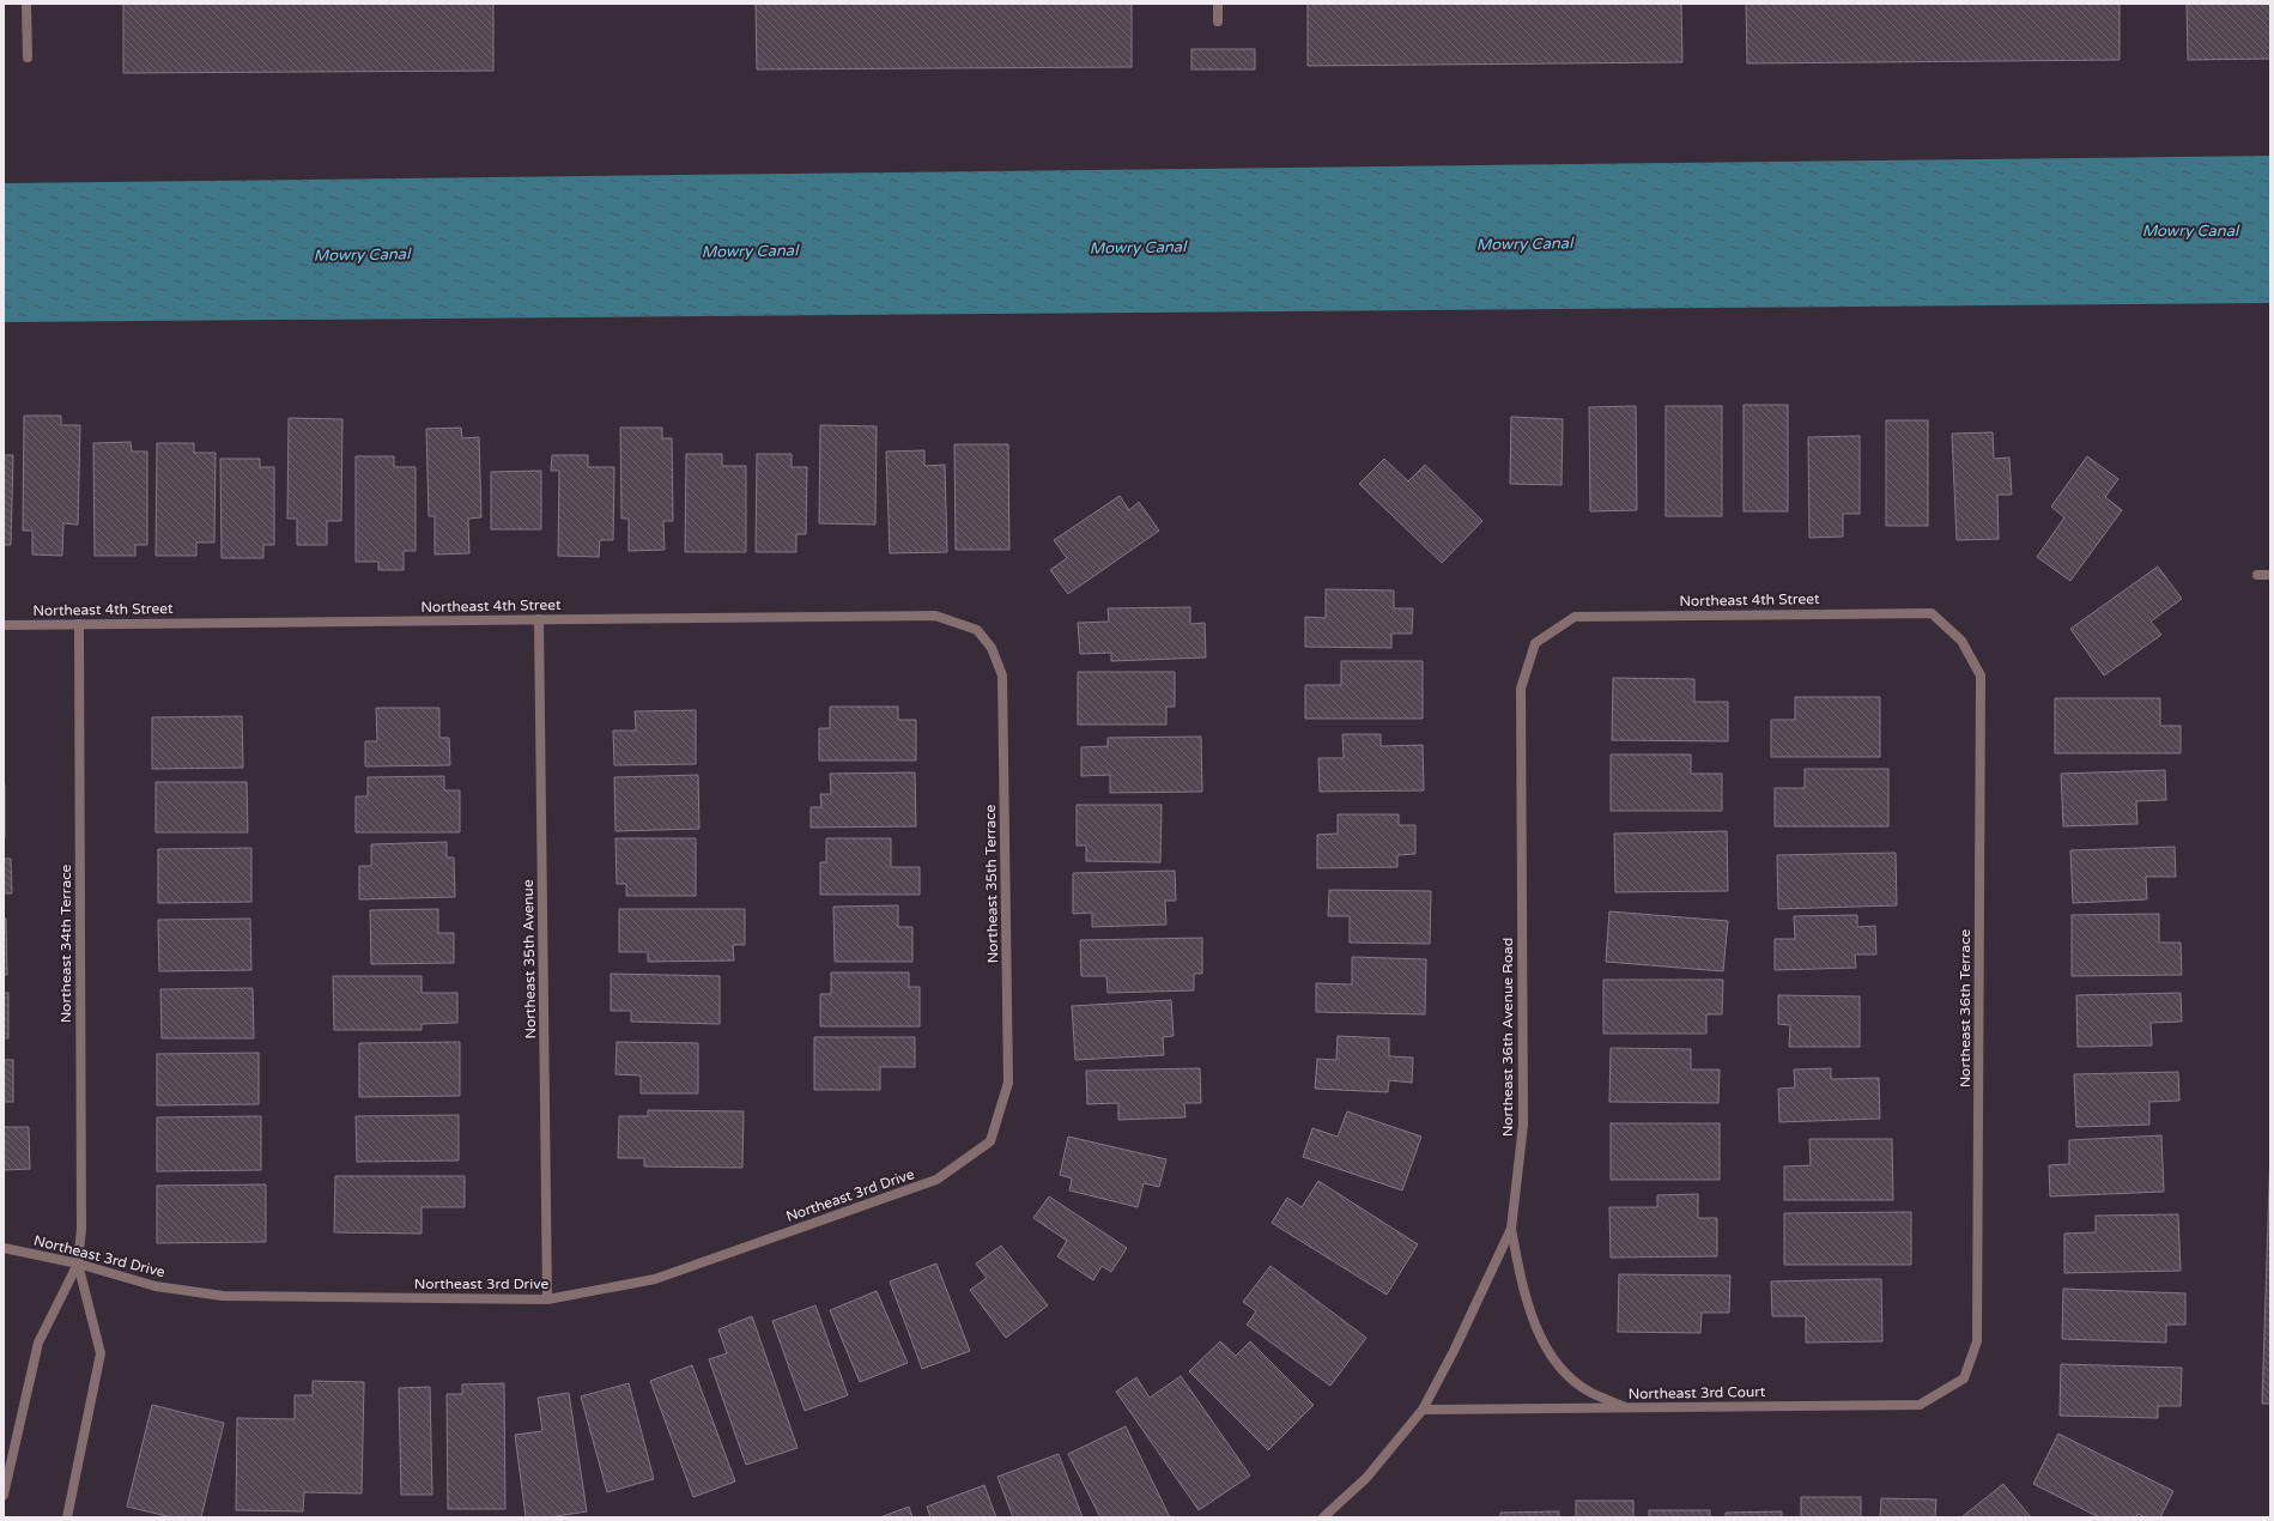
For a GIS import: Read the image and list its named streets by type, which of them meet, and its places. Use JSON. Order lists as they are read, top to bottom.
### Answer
{
  "streets": {
    "street": [
      "Northeast 4th Street",
      "Northeast 35th Terrace",
      "Northeast 34th Terrace",
      "Northeast 35th Avenue",
      "Northeast 36th Terrace",
      "Northeast 36th Avenue Road",
      "Northeast 3rd Drive",
      "Northeast 3rd Court"
    ]
  },
  "crossings": [
    ["Northeast 4th Street", "Northeast 35th Terrace"],
    ["Northeast 4th Street", "Northeast 34th Terrace"],
    ["Northeast 4th Street", "Northeast 35th Avenue"],
    ["Northeast 4th Street", "Northeast 36th Terrace"],
    ["Northeast 4th Street", "Northeast 36th Avenue Road"],
    ["Northeast 35th Terrace", "Northeast 3rd Drive"],
    ["Northeast 34th Terrace", "Northeast 3rd Drive"],
    ["Northeast 35th Avenue", "Northeast 3rd Drive"],
    ["Northeast 36th Terrace", "Northeast 3rd Court"],
    ["Northeast 36th Avenue Road", "Northeast 3rd Court"]
  ],
  "water": ["Mowry Canal"]
}
